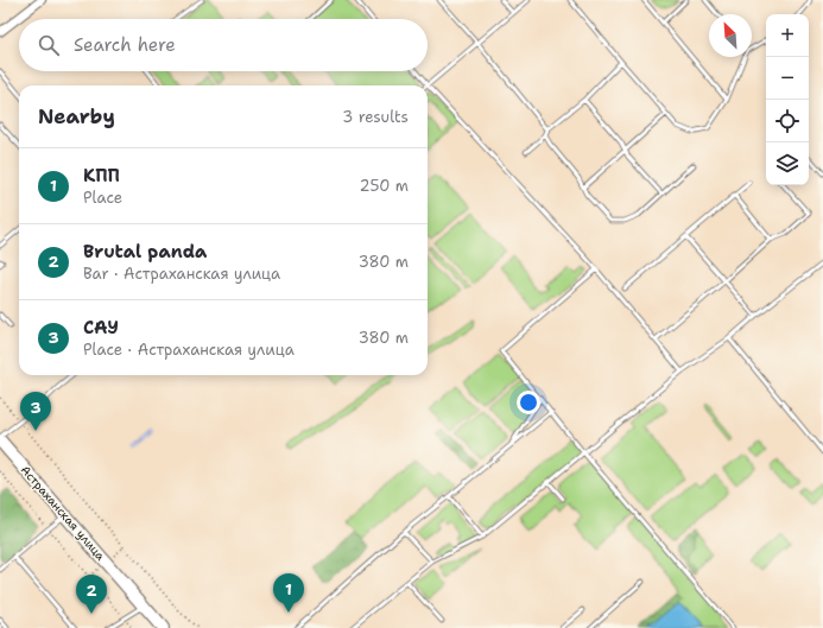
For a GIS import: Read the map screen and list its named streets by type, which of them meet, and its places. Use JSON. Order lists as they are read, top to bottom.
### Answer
{
  "streets": {
    "main road": ["Астраханская улица"]
  },
  "north": "top left",
  "page": {
    "map_buttons": ["+", "−"],
    "search": "Search here",
    "heading": ["Nearby", "3 results"],
    "list": [
      {
        "mark": "1",
        "name": "КПП",
        "note": "Place",
        "value": "250 m"
      },
      {
        "mark": "2",
        "name": "Brutal panda",
        "note": "Bar · Астраханская улица",
        "value": "380 m"
      },
      {
        "mark": "3",
        "name": "САУ",
        "note": "Place · Астраханская улица",
        "value": "380 m"
      }
    ],
    "pins": ["3", "1", "2"]
  }
}
